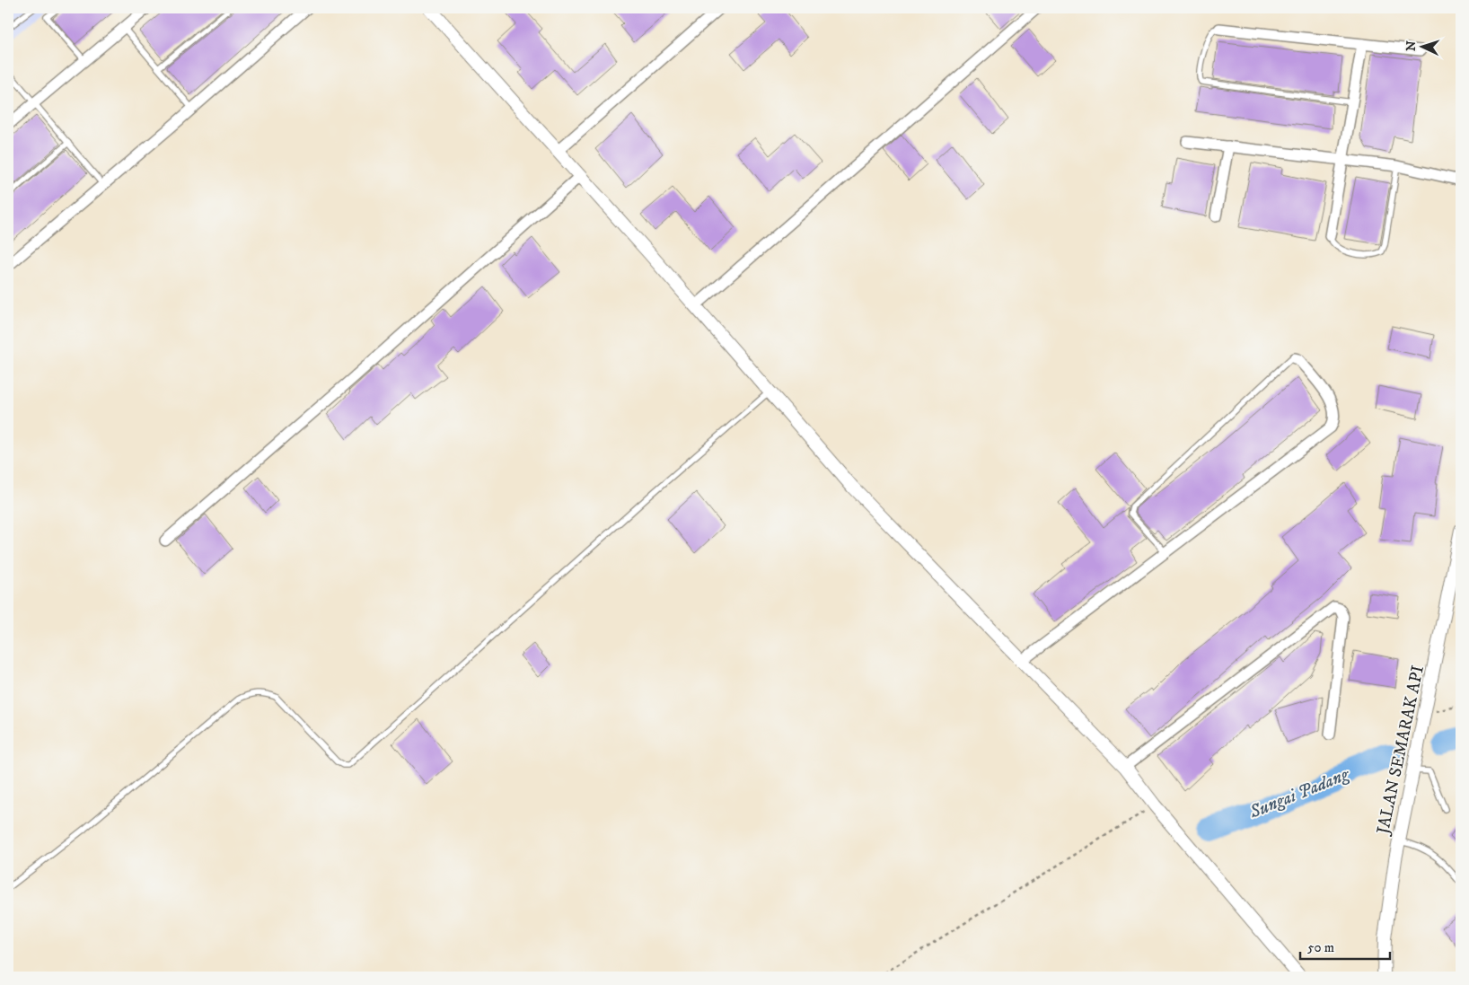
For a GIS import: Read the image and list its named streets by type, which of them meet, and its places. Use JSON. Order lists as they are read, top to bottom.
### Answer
{
  "streets": {
    "street": ["JALAN SEMARAK API"]
  },
  "water": ["Sungai Padang"],
  "scale_bar": "50 m",
  "north": "left"
}
